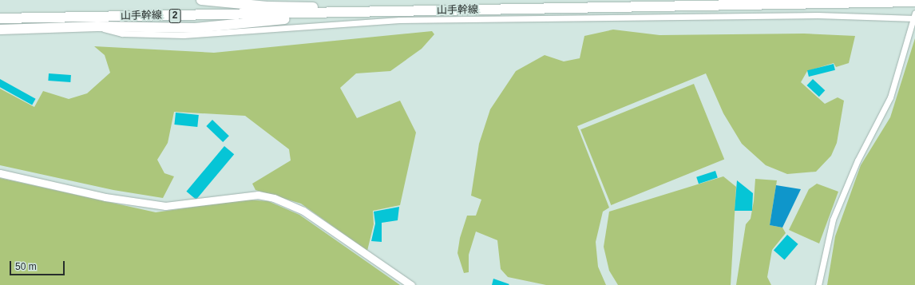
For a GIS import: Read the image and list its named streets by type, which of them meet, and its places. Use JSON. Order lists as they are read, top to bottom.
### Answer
{
  "streets": {
    "main road": ["山手幹線", "2"]
  },
  "scale_bar": "50 m"
}
